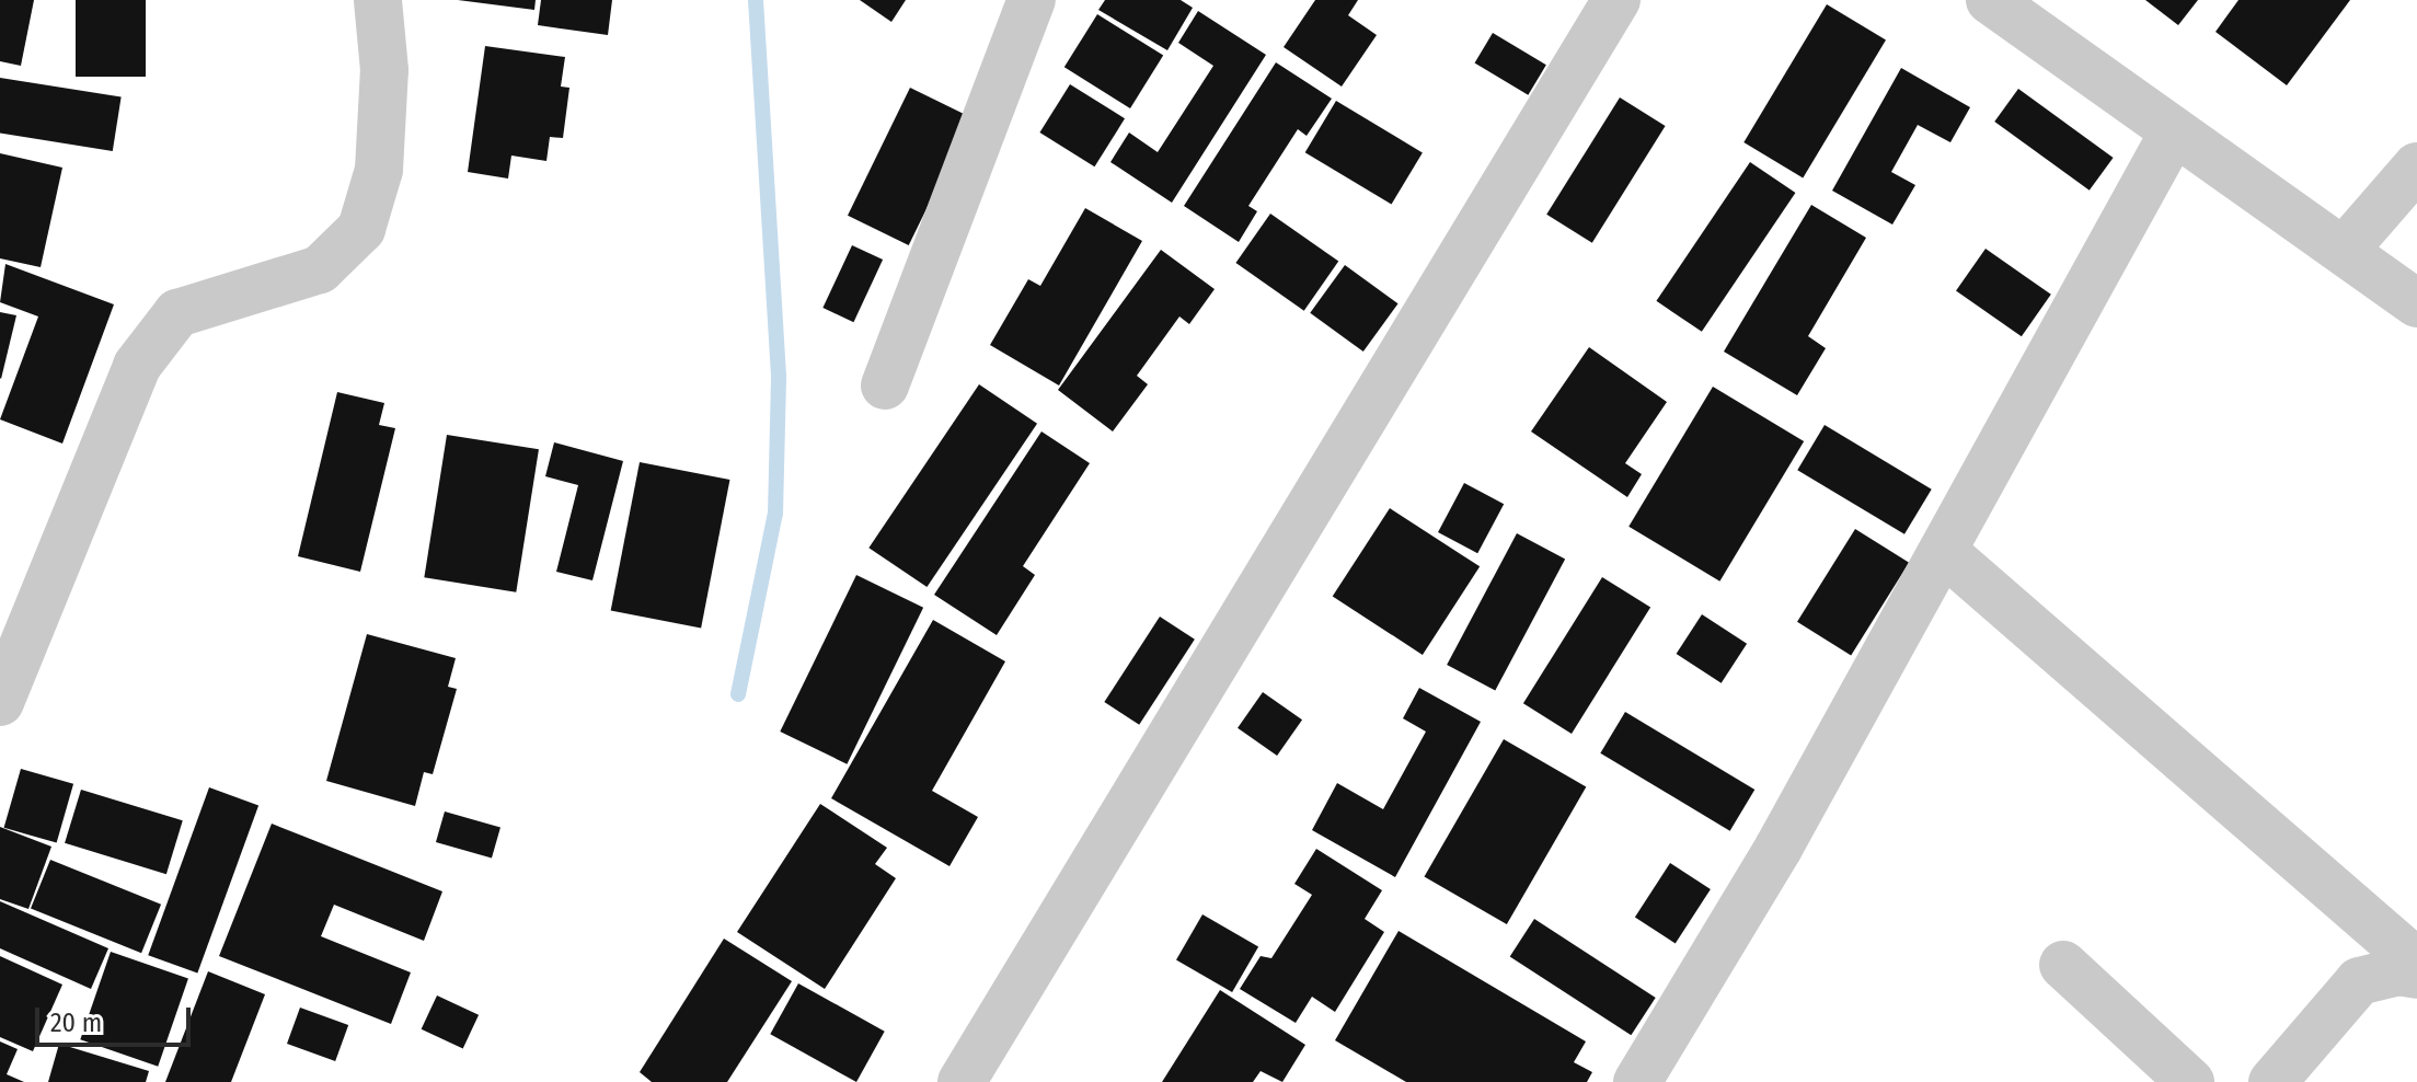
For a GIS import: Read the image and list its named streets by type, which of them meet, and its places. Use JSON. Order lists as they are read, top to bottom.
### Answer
{
  "scale_bar": "20 m"
}
